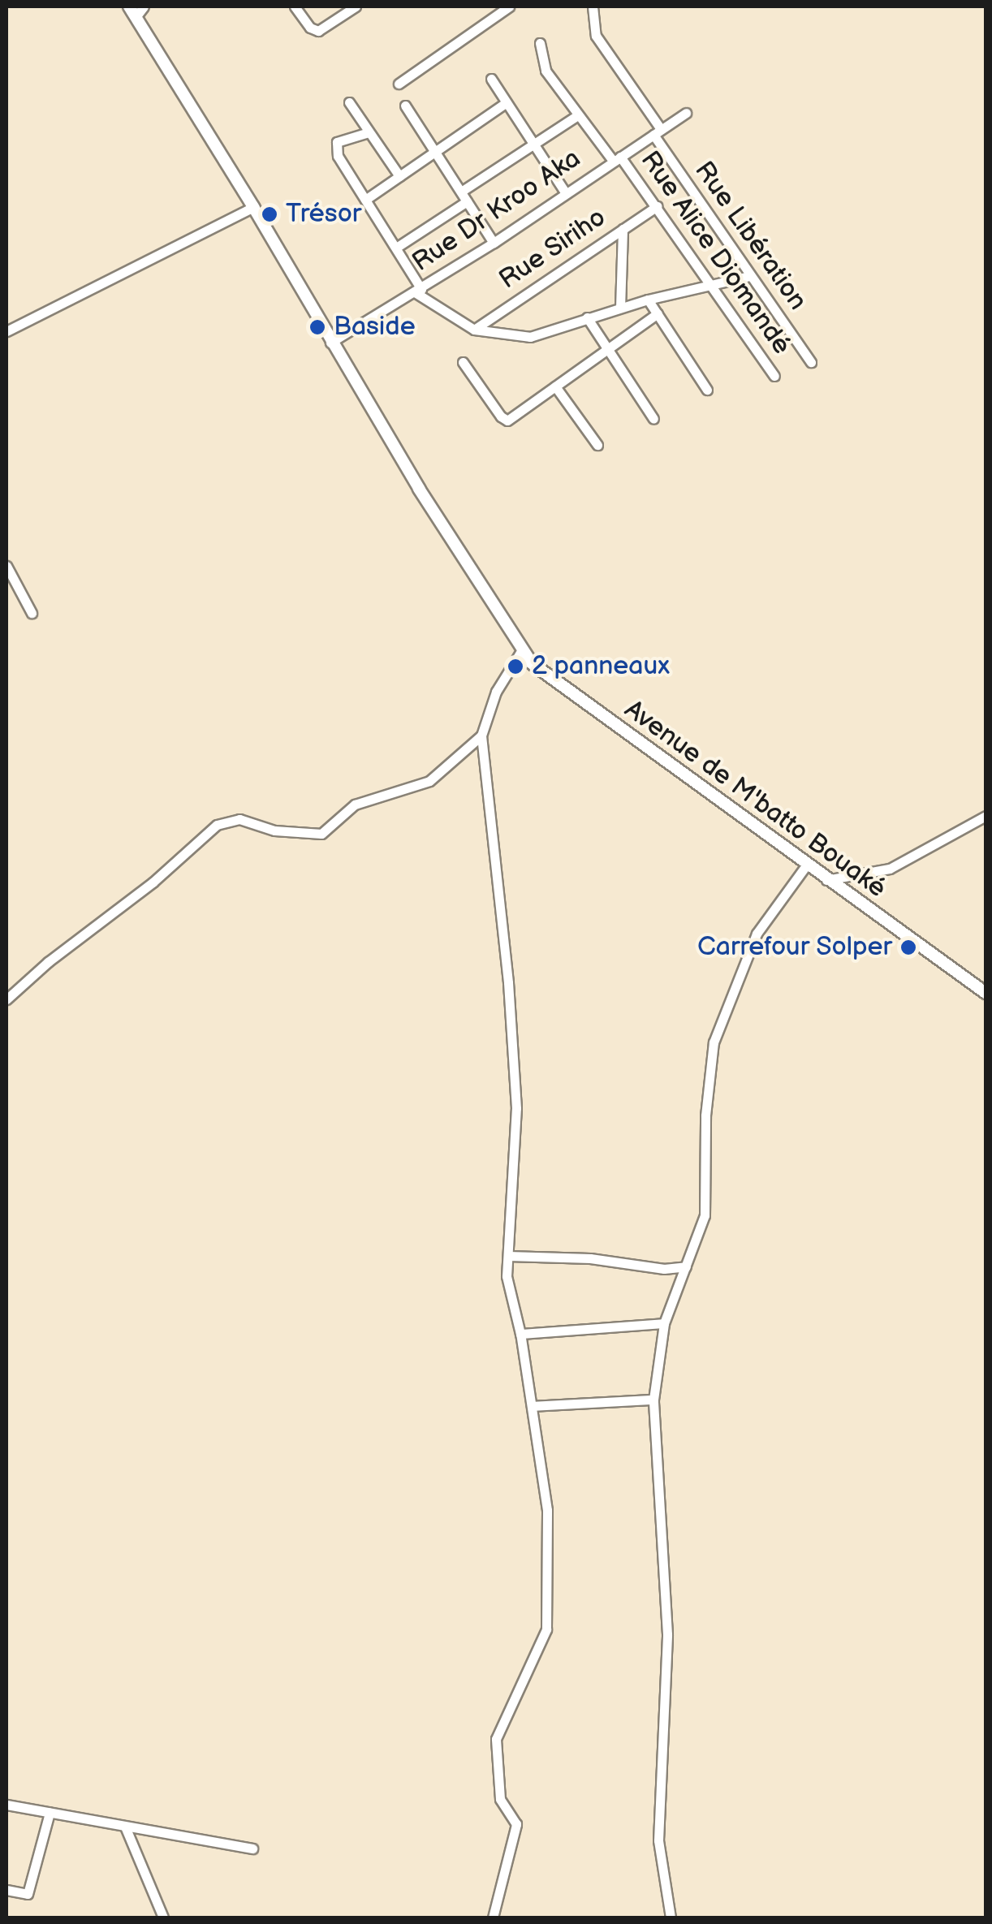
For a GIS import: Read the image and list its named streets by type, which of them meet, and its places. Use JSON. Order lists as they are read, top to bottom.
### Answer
{
  "streets": {
    "street": [
      "Rue Dr Kroo Aka",
      "Rue Libération",
      "Rue Siriho",
      "Rue Alice Diomandé",
      "Avenue de M'batto Bouaké"
    ]
  },
  "crossings": [
    ["Rue Dr Kroo Aka", "Rue Libération"],
    ["Rue Dr Kroo Aka", "Rue Alice Diomandé"],
    ["Rue Dr Kroo Aka", "Avenue de M'batto Bouaké"],
    ["Rue Siriho", "Rue Alice Diomandé"]
  ],
  "places": [
    "Trésor",
    "Baside",
    "2 panneaux",
    "Carrefour Solper"
  ]
}
